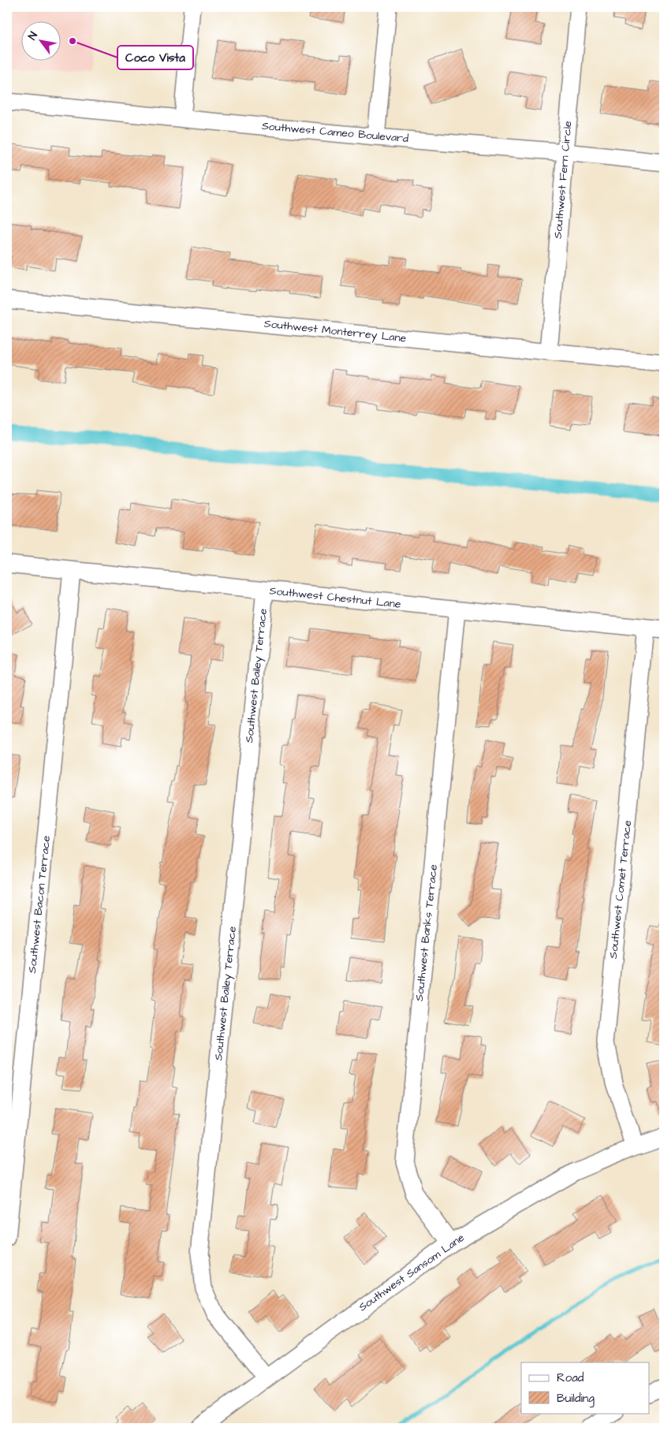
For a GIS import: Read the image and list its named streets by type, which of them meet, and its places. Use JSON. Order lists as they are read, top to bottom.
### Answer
{
  "streets": {
    "street": [
      "Southwest Cameo Boulevard",
      "Southwest Fern Circle",
      "Southwest Monterrey Lane",
      "Southwest Chestnut Lane",
      "Southwest Bailey Terrace",
      "Southwest Comet Terrace",
      "Southwest Bacon Terrace",
      "Southwest Banks Terrace",
      "Southwest Sansom Lane"
    ]
  },
  "crossings": [
    ["Southwest Cameo Boulevard", "Southwest Fern Circle"],
    ["Southwest Fern Circle", "Southwest Monterrey Lane"],
    ["Southwest Chestnut Lane", "Southwest Bailey Terrace"],
    ["Southwest Chestnut Lane", "Southwest Comet Terrace"],
    ["Southwest Chestnut Lane", "Southwest Bacon Terrace"],
    ["Southwest Chestnut Lane", "Southwest Banks Terrace"],
    ["Southwest Bailey Terrace", "Southwest Sansom Lane"],
    ["Southwest Comet Terrace", "Southwest Sansom Lane"],
    ["Southwest Banks Terrace", "Southwest Sansom Lane"]
  ],
  "places": ["Coco Vista"],
  "legend": ["Road", "Building"],
  "north": "top left"
}
